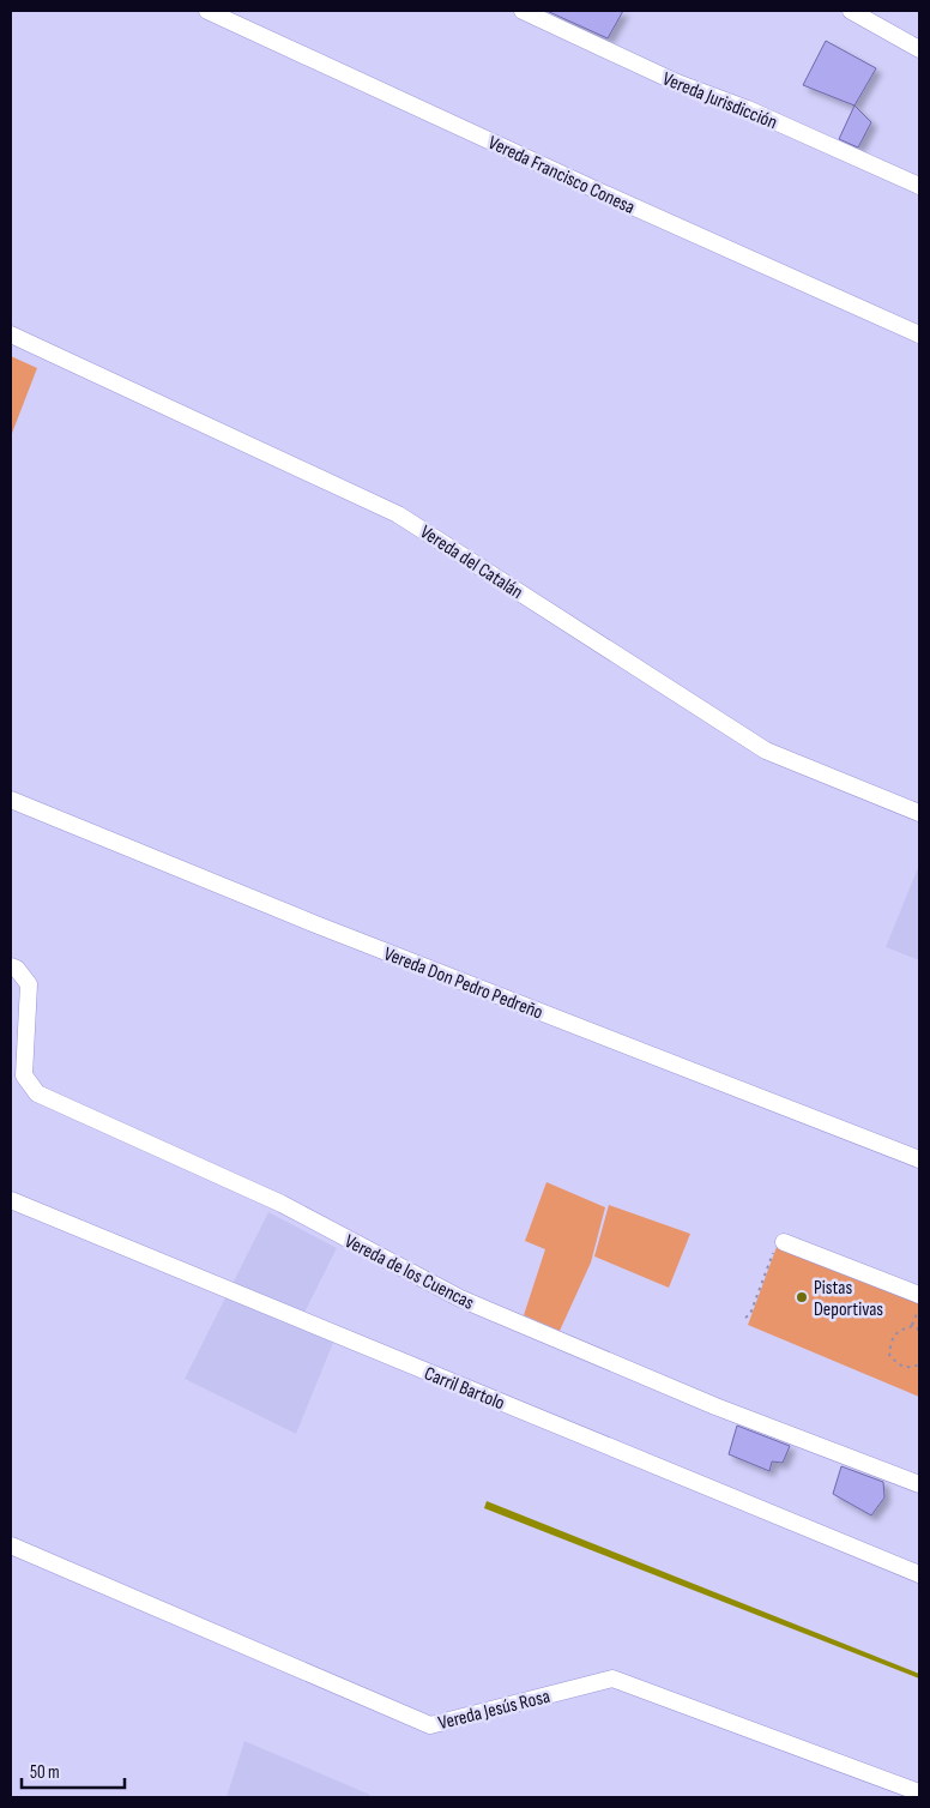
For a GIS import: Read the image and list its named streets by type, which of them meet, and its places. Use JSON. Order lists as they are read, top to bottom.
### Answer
{
  "streets": {
    "street": [
      "Vereda Jurisdicción",
      "Vereda Francisco Conesa",
      "Vereda del Catalán",
      "Vereda Don Pedro Pedreño",
      "Vereda de los Cuencas",
      "Carril Bartolo",
      "Vereda Jesús Rosa"
    ]
  },
  "places": ["Pistas Deportivas"],
  "scale_bar": "50 m"
}
